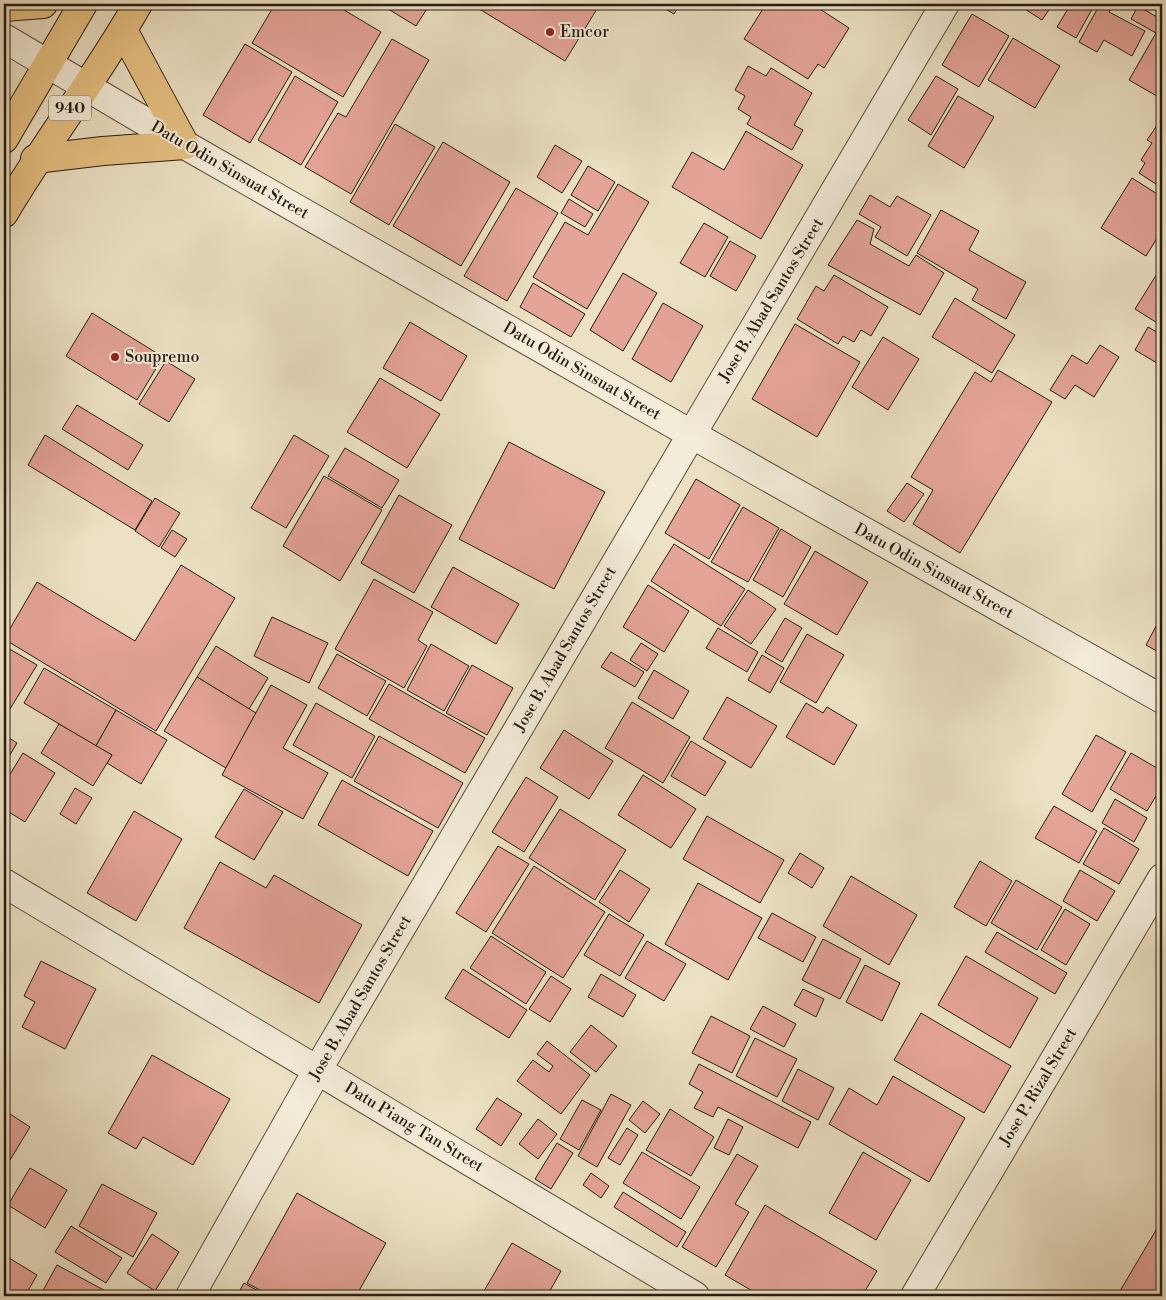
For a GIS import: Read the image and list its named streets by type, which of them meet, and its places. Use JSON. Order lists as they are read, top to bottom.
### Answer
{
  "streets": {
    "highway": ["940"],
    "street": [
      "Datu Odin Sinsuat Street",
      "Jose B. Abad Santos Street",
      "Jose P. Rizal Street",
      "Datu Piang Tan Street"
    ]
  },
  "crossings": [
    ["940", "Datu Odin Sinsuat Street"],
    ["Datu Odin Sinsuat Street", "Jose B. Abad Santos Street"],
    ["Jose B. Abad Santos Street", "Datu Piang Tan Street"]
  ],
  "places": ["Emcor", "Soupremo"]
}
